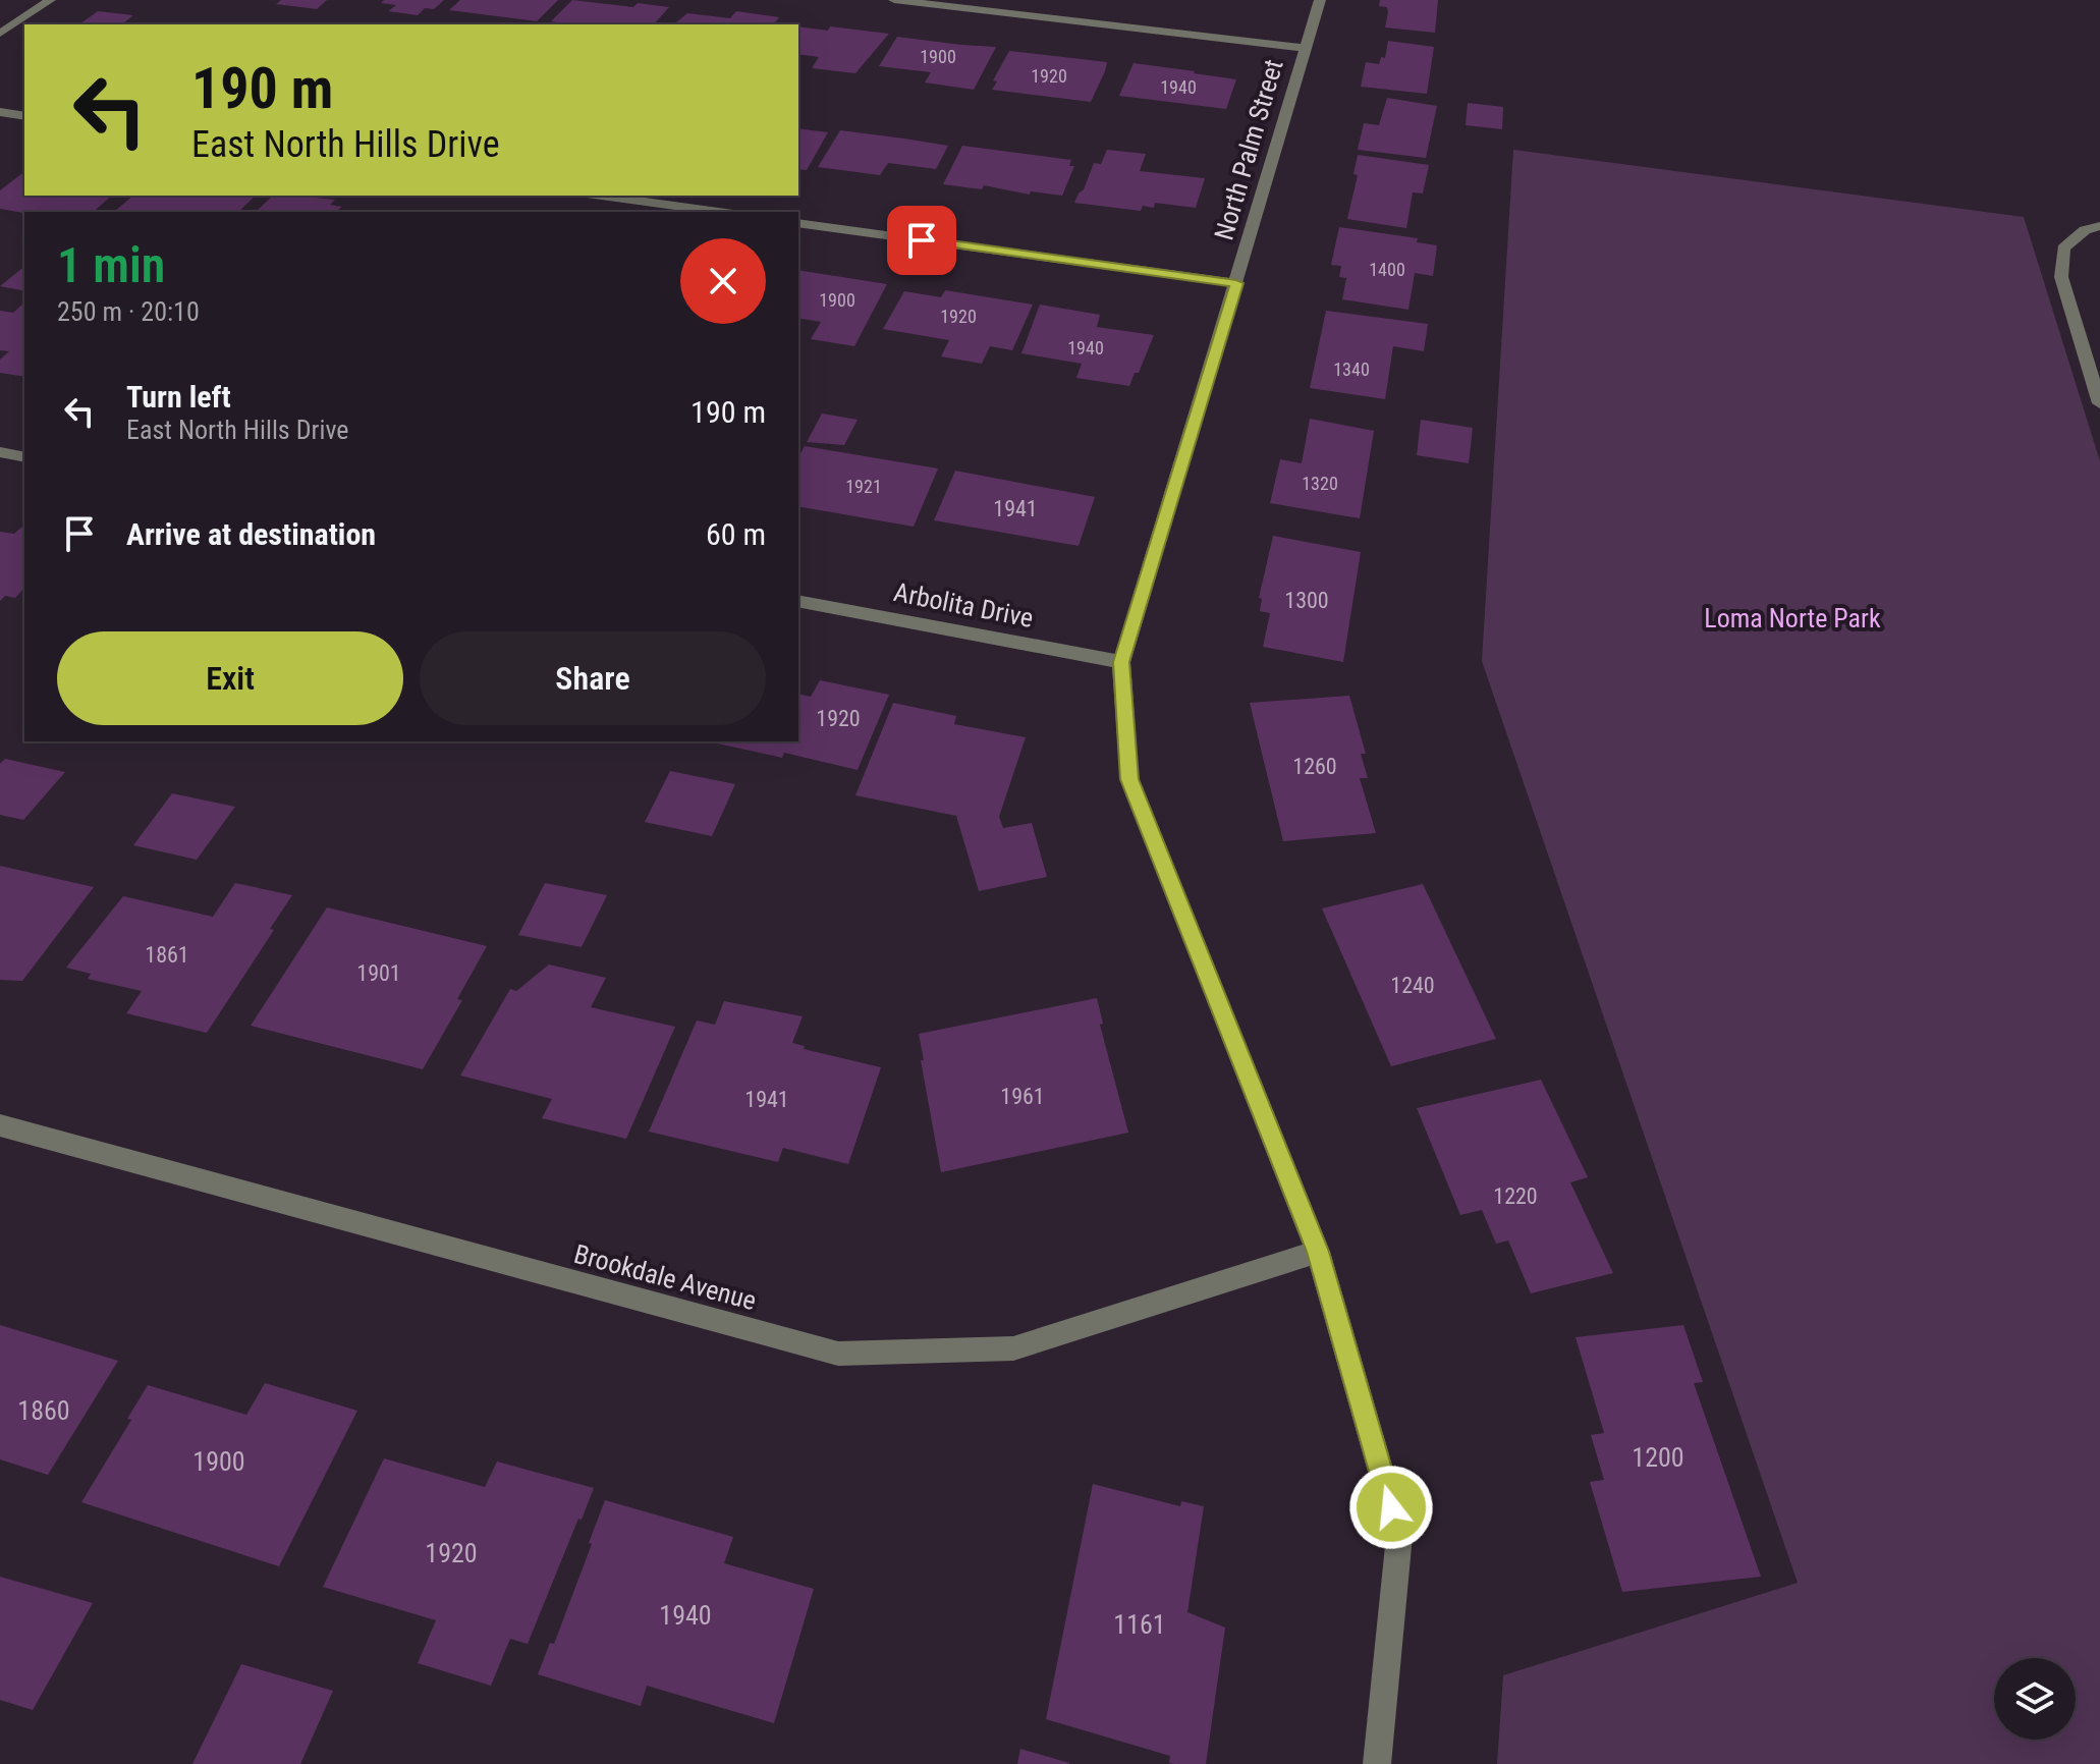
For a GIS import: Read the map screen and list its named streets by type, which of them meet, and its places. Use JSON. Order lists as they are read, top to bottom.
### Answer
{
  "streets": {
    "street": ["North Palm Street", "Arbolita Drive", "Brookdale Avenue"]
  },
  "crossings": [
    ["North Palm Street", "Arbolita Drive"],
    ["North Palm Street", "Brookdale Avenue"]
  ],
  "parks": ["Loma Norte Park"],
  "house_numbers": [
    "1900",
    "1920",
    "1940",
    "1400",
    "1900",
    "1920",
    "1940",
    "1340",
    "1320",
    "1921",
    "1941",
    "1300",
    "1920",
    "1260",
    "1861",
    "1901",
    "1240",
    "1961",
    "1941",
    "1220",
    "1860",
    "1200",
    "1900",
    "1920",
    "1940",
    "1161"
  ],
  "page": {
    "turn": ["190 m", "East North Hills Drive"],
    "heading": ["1 min", "250 m · 20:10"],
    "list": [
      {
        "name": "Turn left",
        "note": "East North Hills Drive",
        "value": "190 m"
      },
      {
        "name": "Arrive at destination",
        "value": "60 m"
      }
    ],
    "buttons": ["Exit", "Share"]
  }
}
